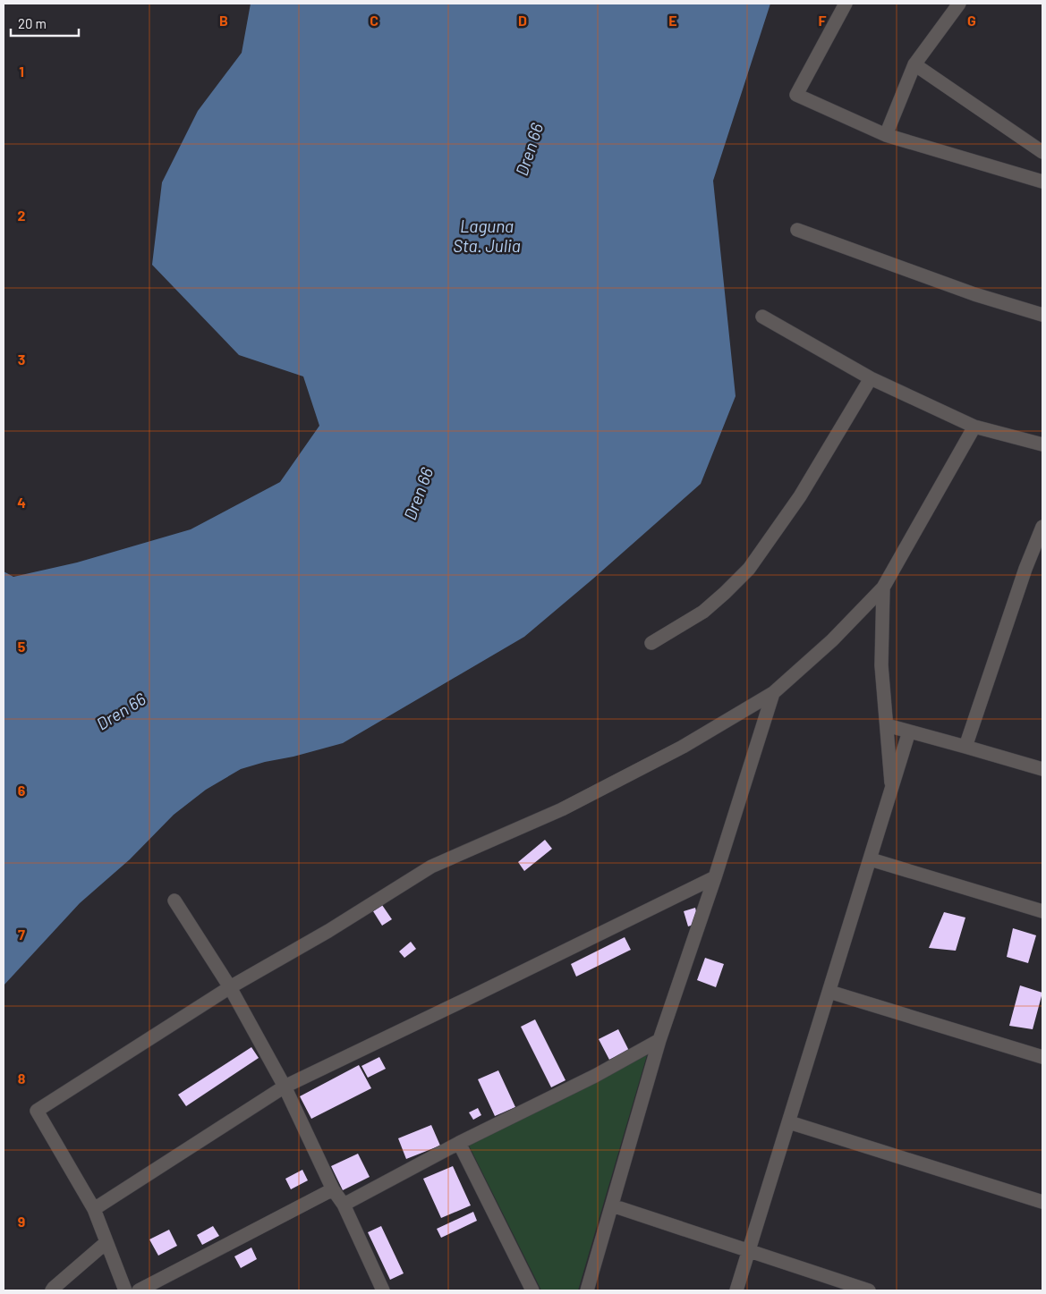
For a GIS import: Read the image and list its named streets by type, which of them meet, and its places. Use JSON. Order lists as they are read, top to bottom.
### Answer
{
  "water": ["Dren 66", "Laguna Sta. Julia"],
  "scale_bar": "20 m",
  "grid": {
    "columns": [
      "B",
      "C",
      "D",
      "E",
      "F",
      "G"
    ],
    "rows": [
      "1",
      "2",
      "3",
      "4",
      "5",
      "6",
      "7",
      "8",
      "9"
    ]
  }
}
